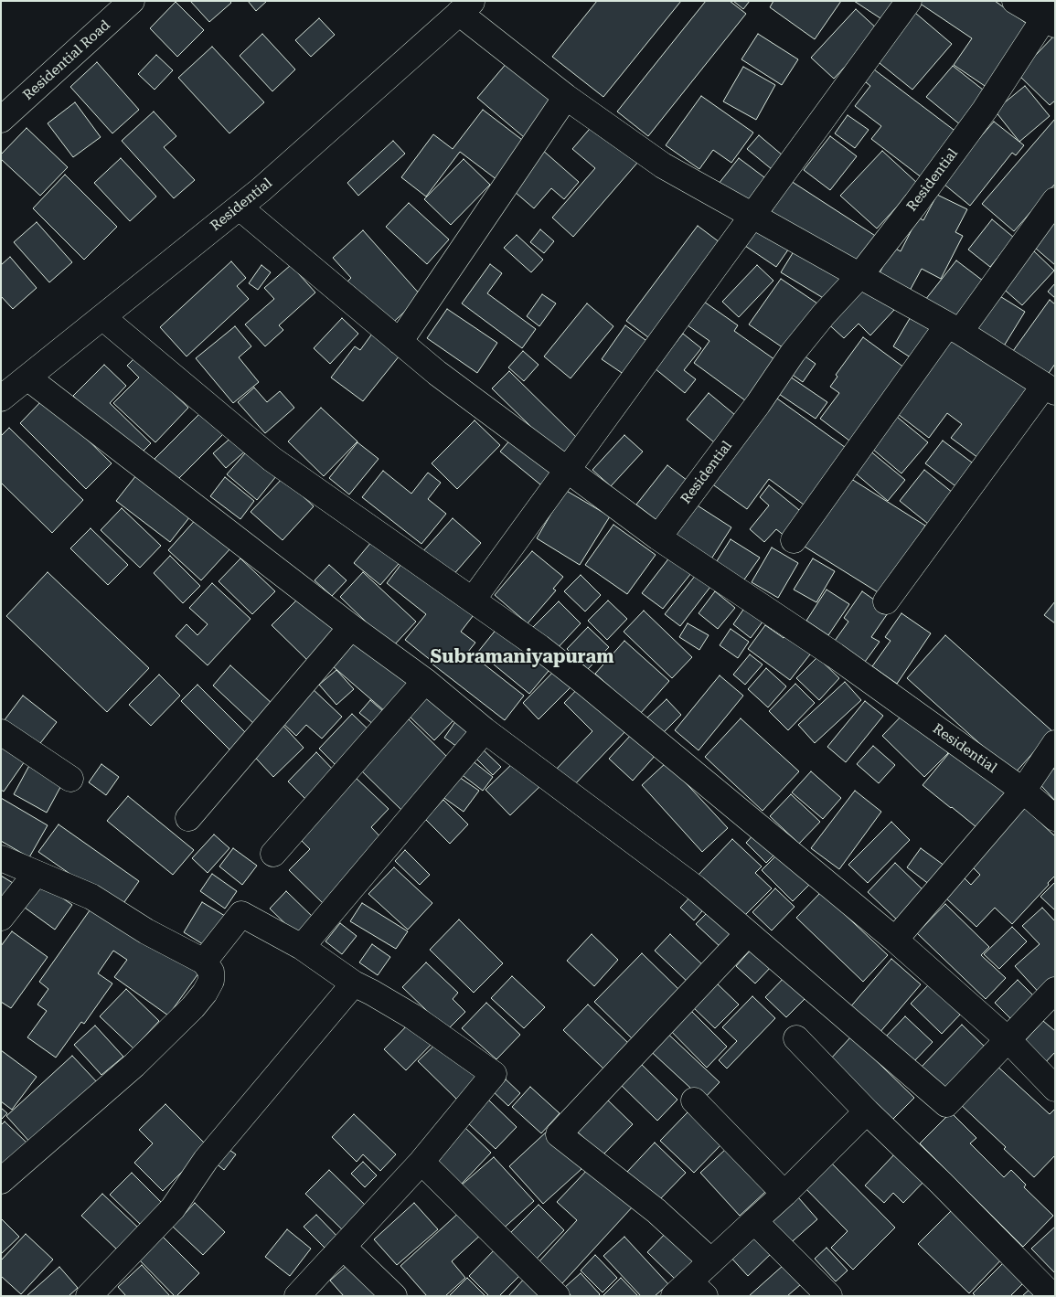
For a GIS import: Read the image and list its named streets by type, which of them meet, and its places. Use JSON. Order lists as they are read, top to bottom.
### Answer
{
  "streets": {
    "street": ["Residential Road", "Residential"]
  },
  "districts": ["Subramaniyapuram"]
}
